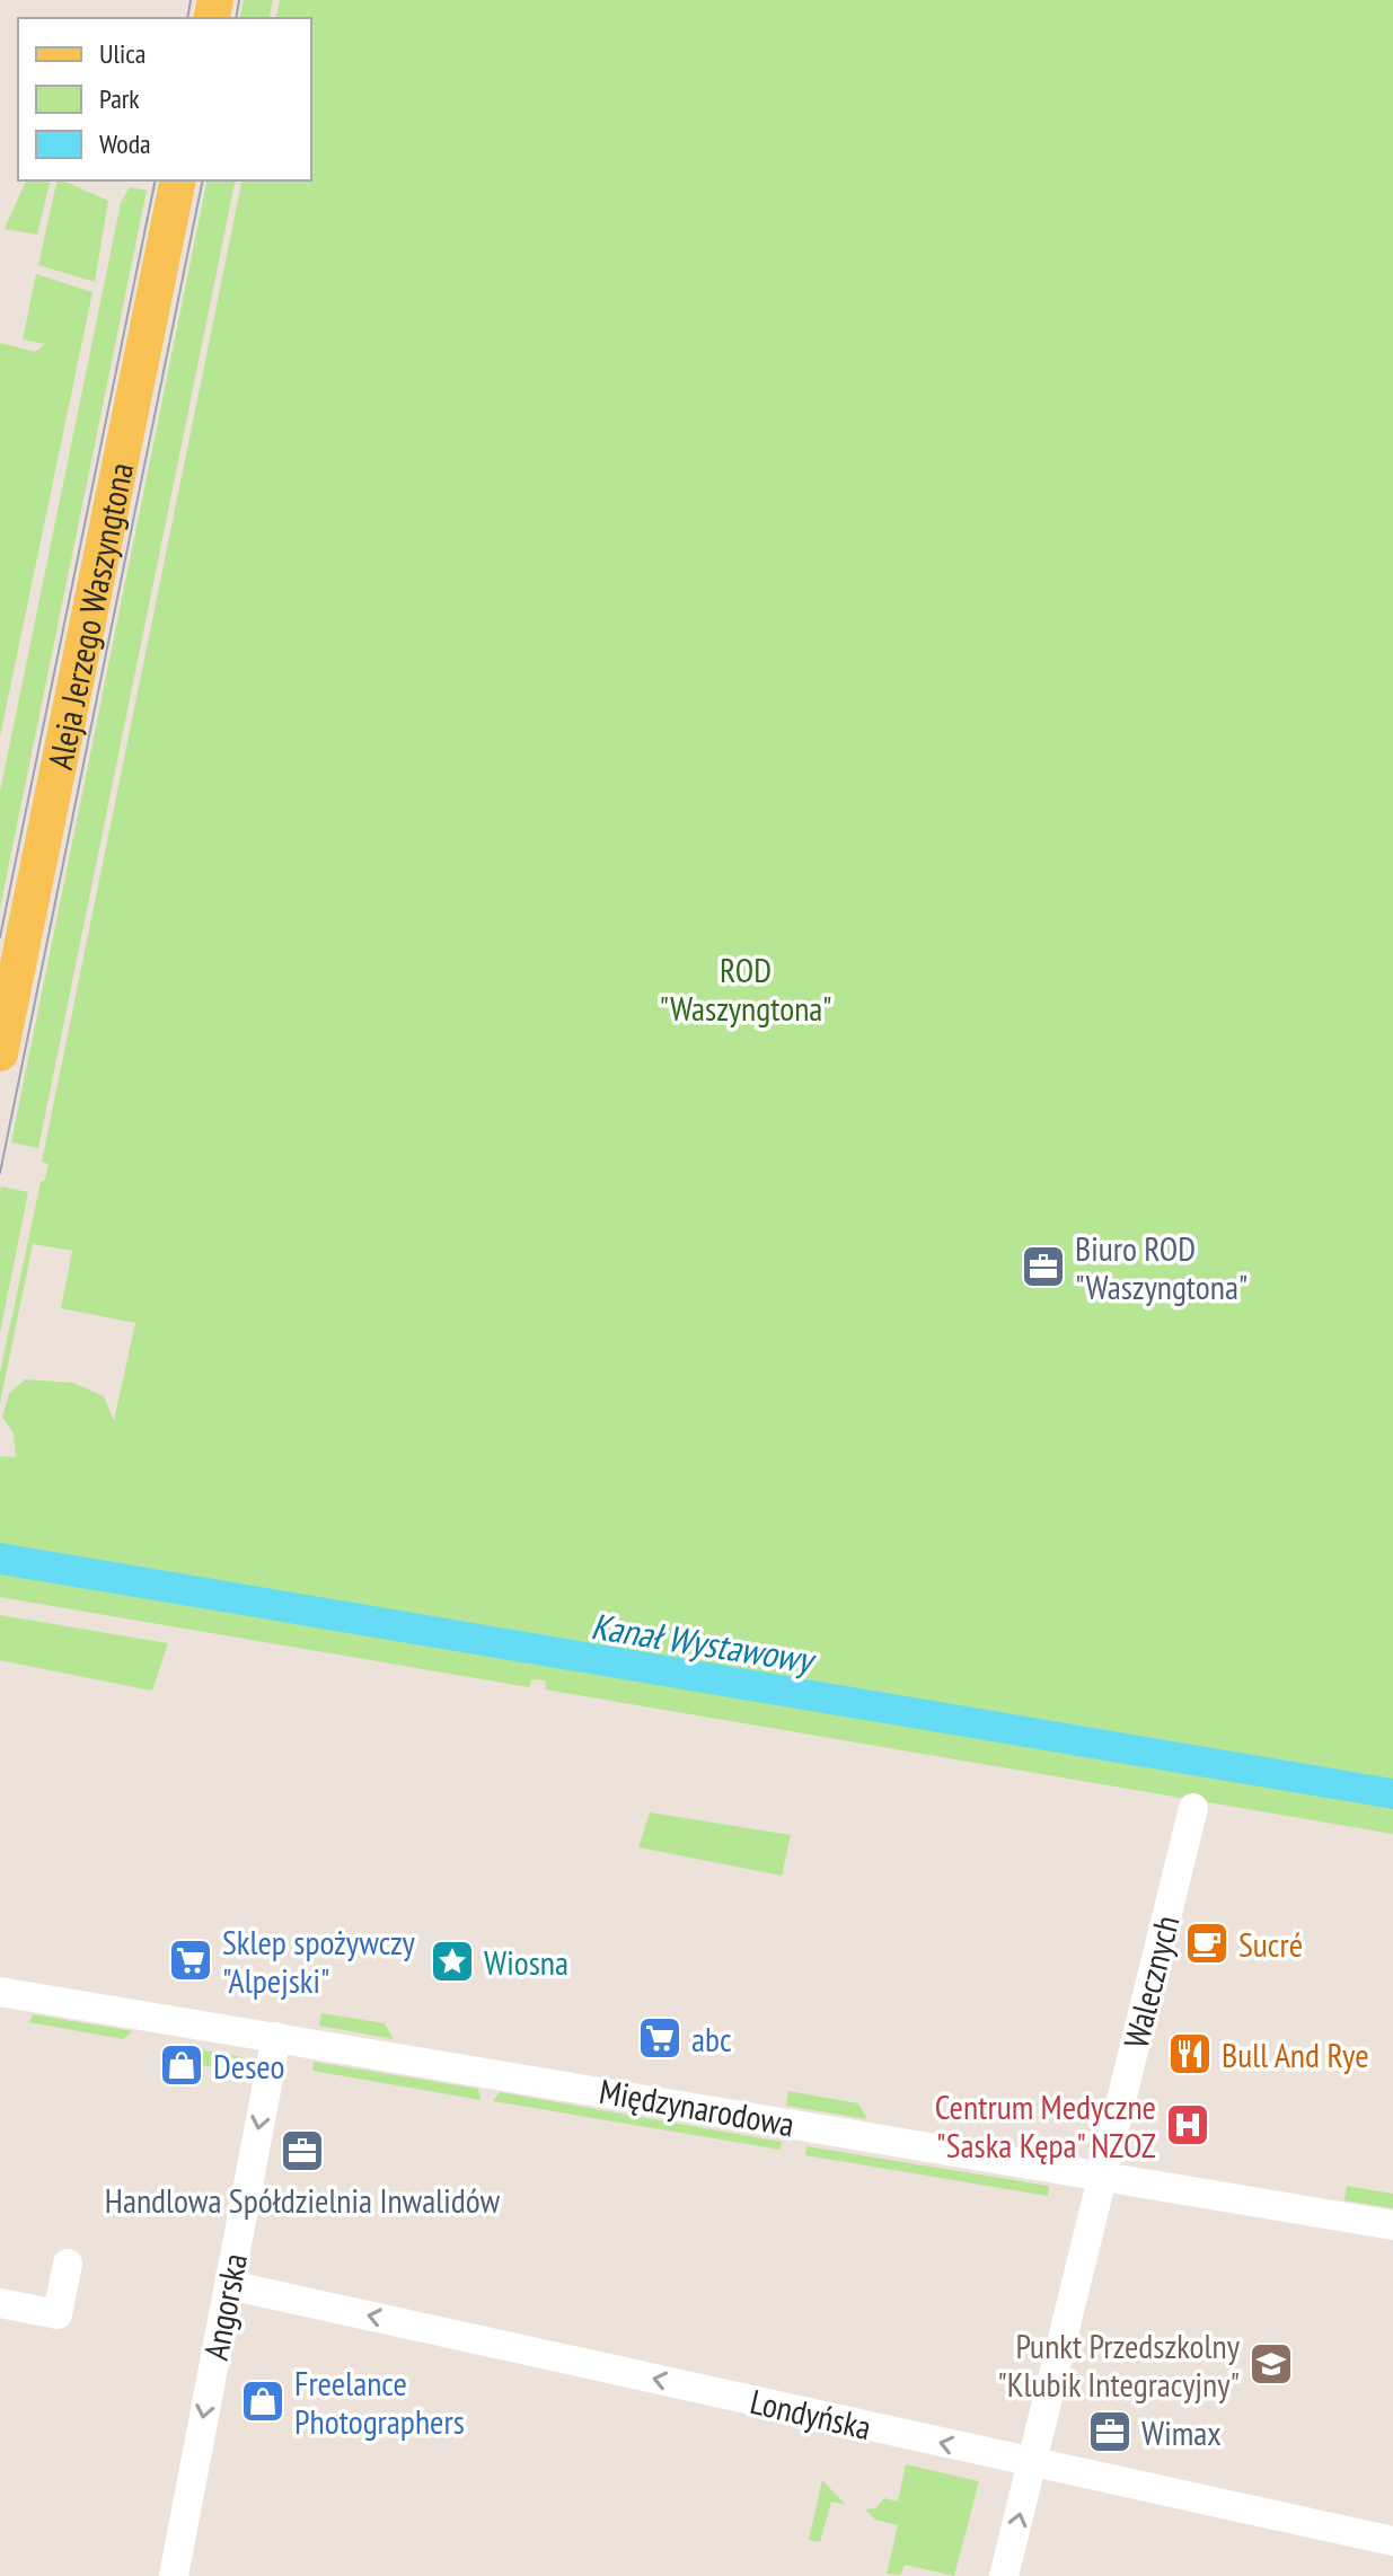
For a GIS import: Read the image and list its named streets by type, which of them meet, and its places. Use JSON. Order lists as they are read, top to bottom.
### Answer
{
  "streets": {
    "main road": ["Aleja Jerzego Waszyngtona"],
    "street": [
      "Walecznych",
      "Międzynarodowa",
      "Angorska",
      "Londyńska"
    ]
  },
  "crossings": [
    ["Walecznych", "Międzynarodowa"],
    ["Walecznych", "Londyńska"],
    ["Międzynarodowa", "Angorska"],
    ["Angorska", "Londyńska"]
  ],
  "one_way": ["Angorska", "Londyńska"],
  "water": ["Kanał Wystawowy"],
  "parks": ["ROD \"Waszyngtona\""],
  "places": {
    "office": ["Biuro ROD \"Waszyngtona\"", "Handlowa Spółdzielnia Inwalidów", "Wimax"],
    "cafe": ["Sucré"],
    "supermarket": ["Sklep spożywczy \"Alpejski\"", "abc"],
    "place": ["Wiosna"],
    "restaurant": ["Bull And Rye"],
    "shop": ["Deseo", "Freelance Photographers"],
    "hospital": ["Centrum Medyczne \"Saska Kępa\" NZOZ"],
    "school or university": ["Punkt Przedszkolny \"Klubik Integracyjny\""]
  },
  "legend": ["Ulica", "Park", "Woda"]
}
